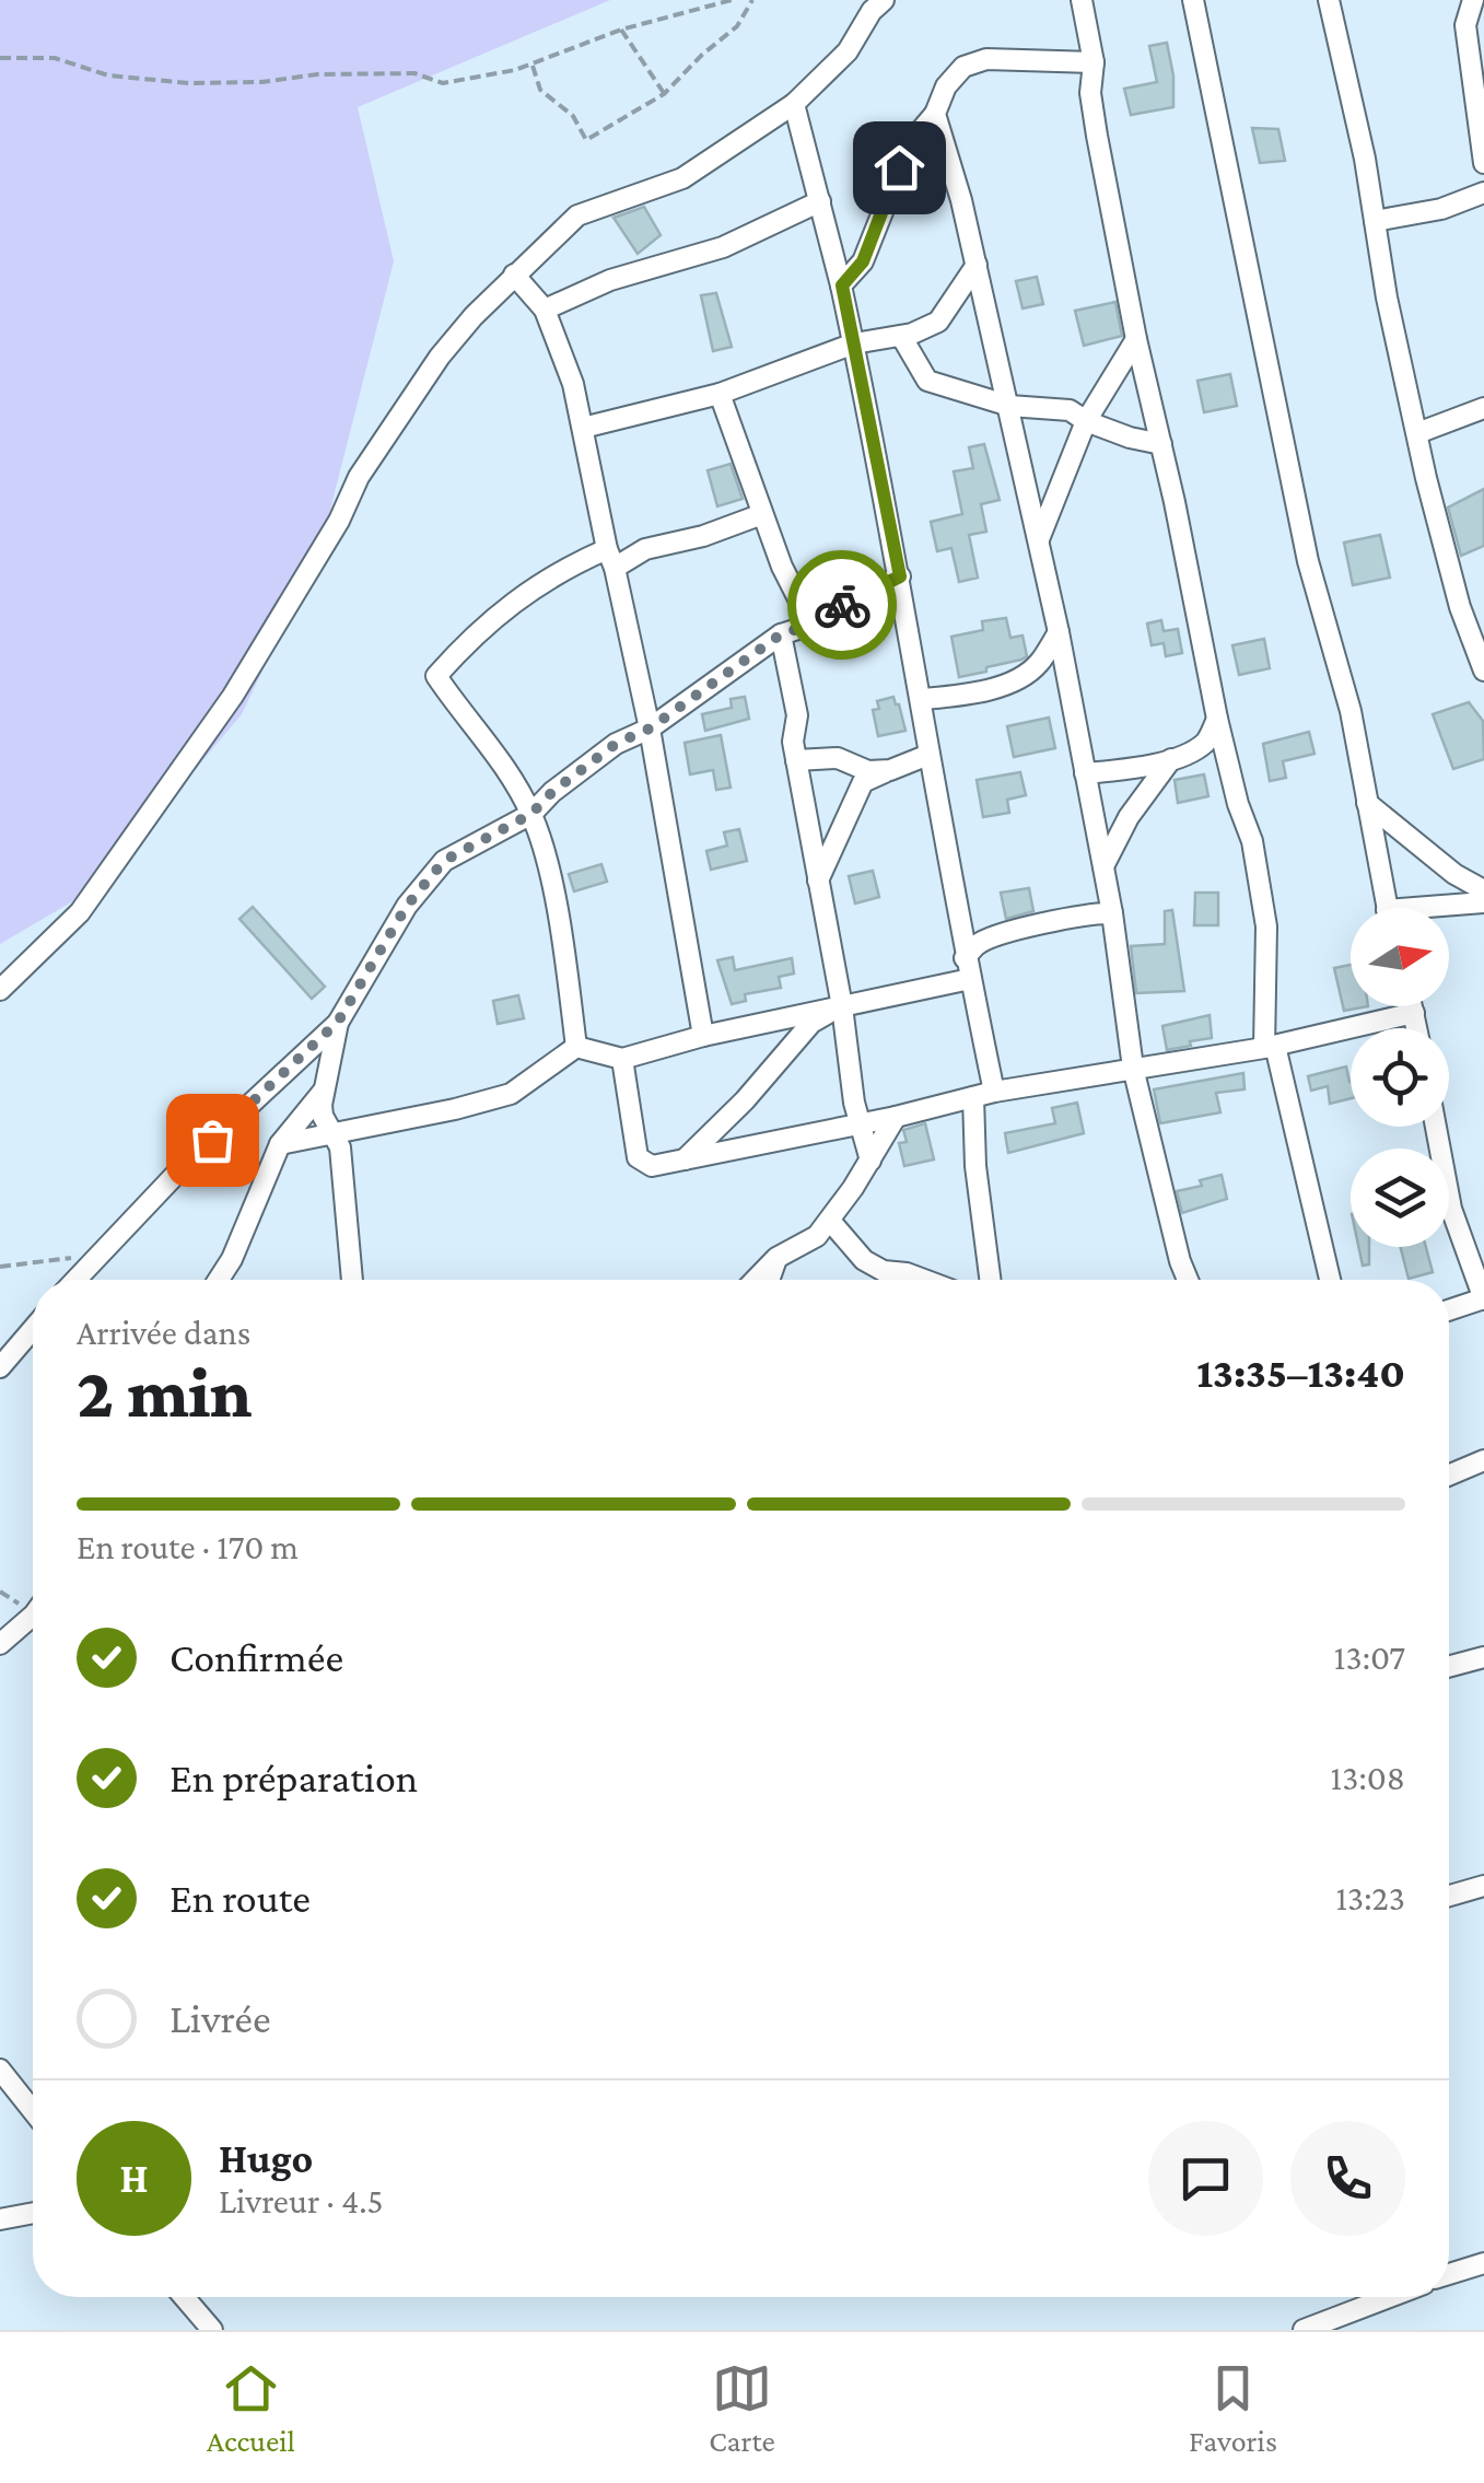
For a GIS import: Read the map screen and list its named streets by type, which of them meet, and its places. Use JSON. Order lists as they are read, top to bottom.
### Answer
{
  "north": "right",
  "page": {
    "heading": ["2 min", "Arrivée dans", "13:35–13:40"],
    "panel": ["Hugo", "Livreur · 4.5"],
    "bar": "En route · 170 m",
    "list": [
      ["Confirmée", "13:07"],
      ["En préparation", "13:08"],
      ["En route", "13:23"],
      "Livrée"
    ],
    "round": "H",
    "tabs": ["Accueil", "Carte", "Favoris"]
  }
}
